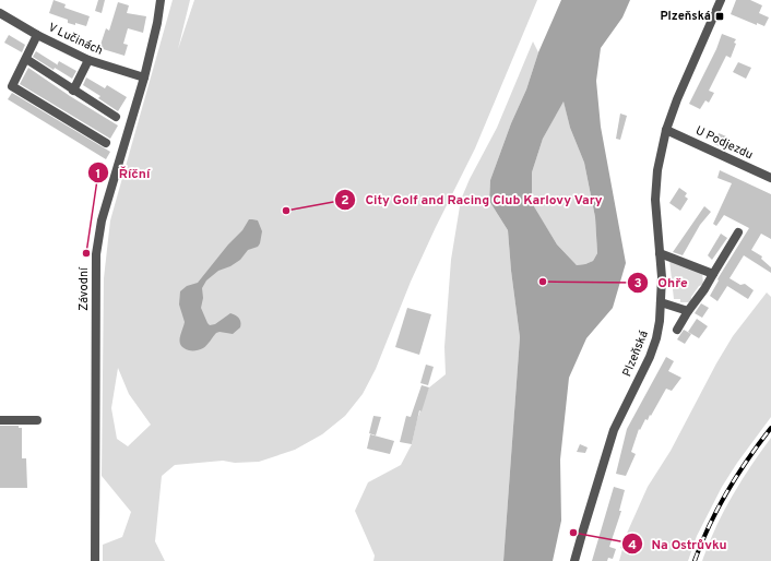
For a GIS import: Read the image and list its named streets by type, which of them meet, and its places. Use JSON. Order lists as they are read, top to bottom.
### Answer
{
  "streets": {
    "street": [
      "V Lučinách",
      "U Podjezdu",
      "Závodní",
      "Plzeňská"
    ]
  },
  "crossings": [
    ["V Lučinách", "Závodní"],
    ["U Podjezdu", "Plzeňská"]
  ],
  "places": {
    "transit": ["Plzeňská"],
    "other": [
      "City Golf and Racing Club Karlovy Vary",
      "Říční",
      "Ohře",
      "Na Ostrůvku"
    ]
  }
}
